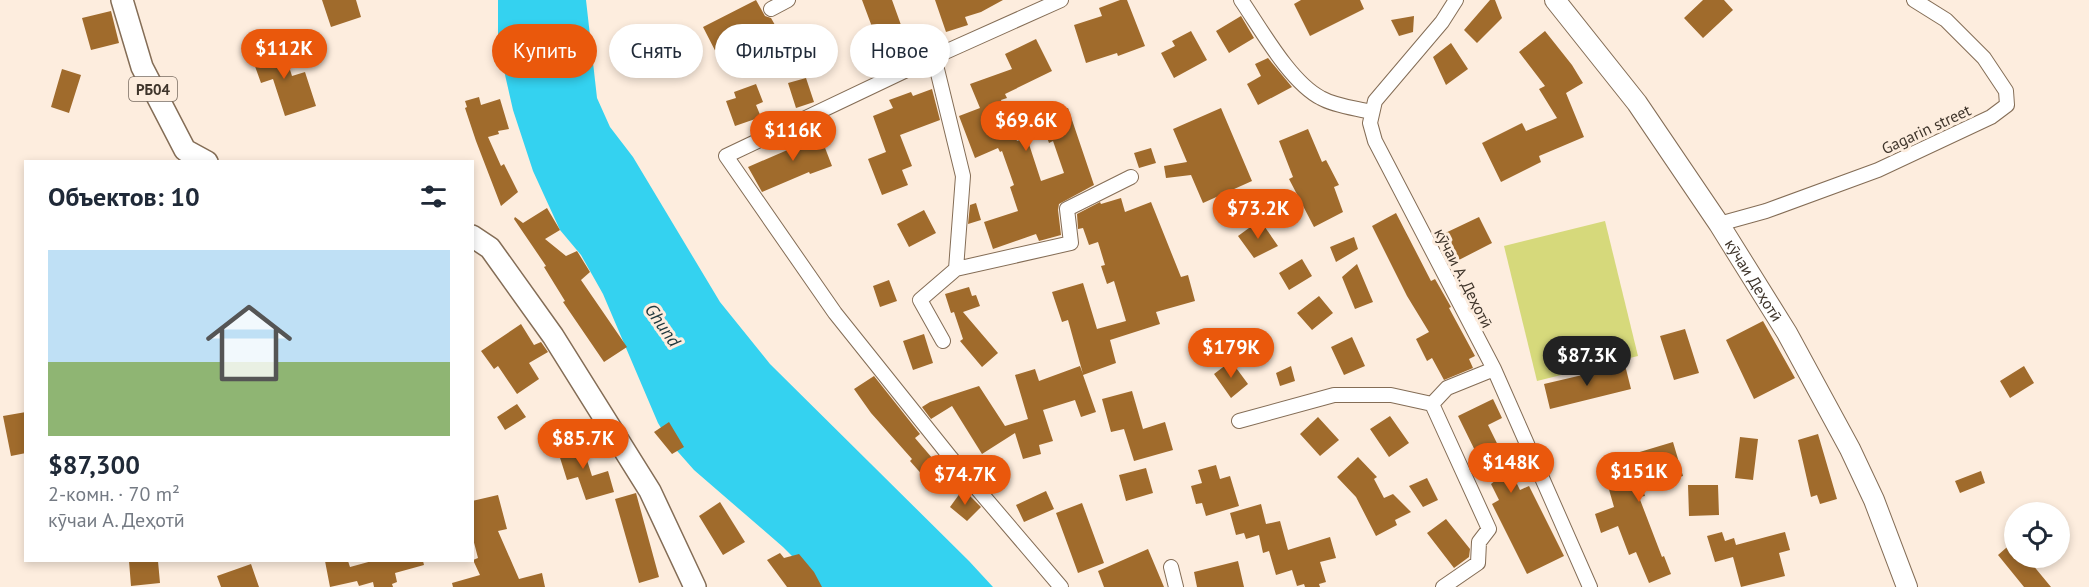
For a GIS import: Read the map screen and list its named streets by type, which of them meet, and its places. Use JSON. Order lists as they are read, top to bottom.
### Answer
{
  "streets": {
    "main road": ["РБ04", "кӯчаи Деҳотӣ"],
    "street": ["Gagarin street", "кӯчаи А. Деҳотӣ"]
  },
  "crossings": [
    ["Gagarin street", "кӯчаи Деҳотӣ"]
  ],
  "water": ["Ghund"],
  "page": {
    "chip": [
      "Купить",
      "Снять",
      "Фильтры",
      "Новое"
    ],
    "price": [
      "$112K",
      "$69.6K",
      "$116K",
      "$73.2K",
      "$179K",
      "$87.3K",
      "$85.7K",
      "$148K",
      "$151K",
      "$74.7K"
    ],
    "heading": "Объектов: 10",
    "list": [
      {
        "name": "$87,300",
        "note": "2-комн. · 70 m² · кӯчаи А. Деҳотӣ"
      }
    ]
  }
}
